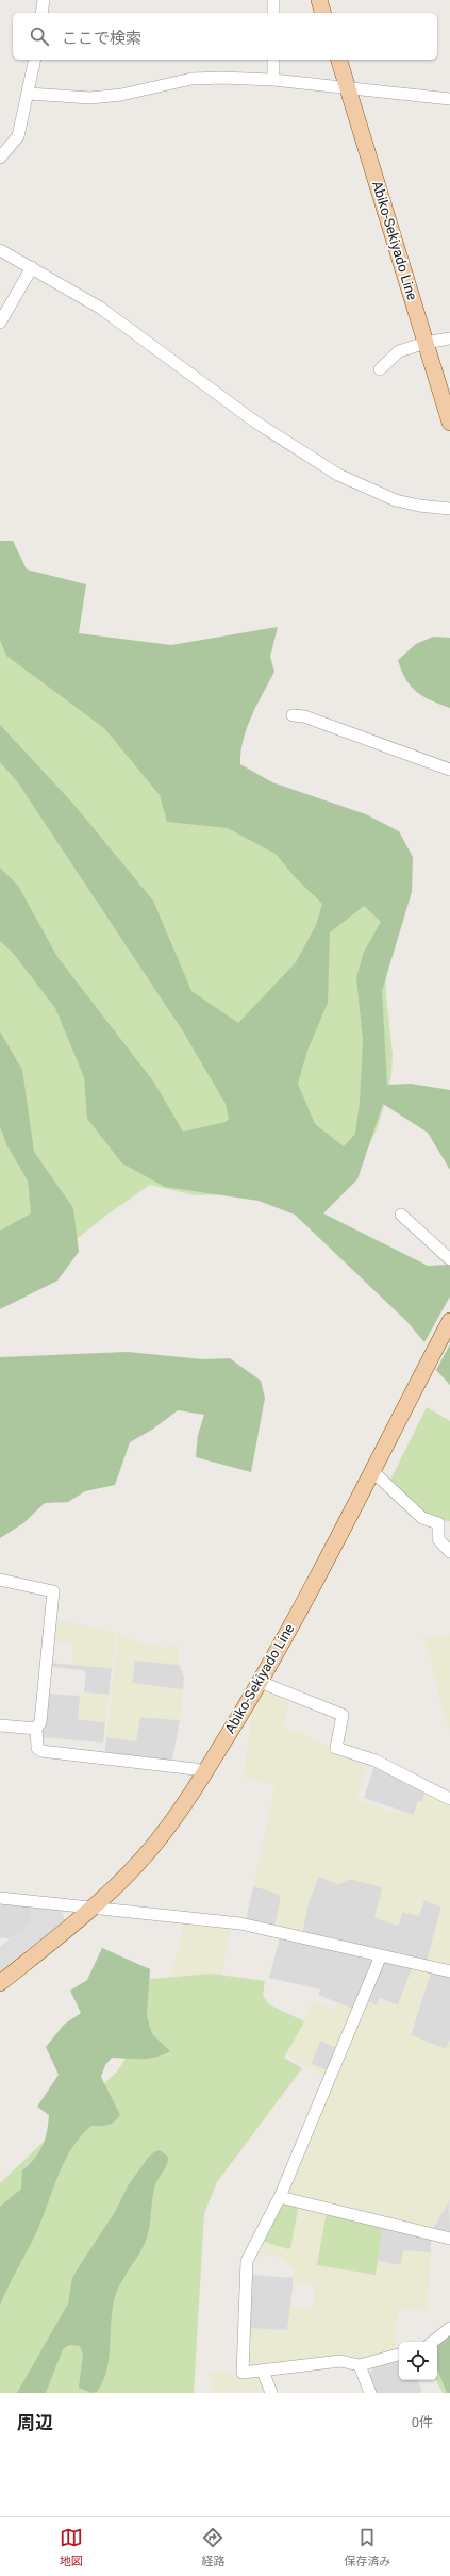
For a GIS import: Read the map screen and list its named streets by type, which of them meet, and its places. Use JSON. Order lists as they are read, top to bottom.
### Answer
{
  "streets": {
    "main road": ["Abiko-Sekiyado Line"]
  },
  "page": {
    "search": "ここで検索",
    "heading": ["周辺", "0件"],
    "nav": ["地図", "経路", "保存済み"]
  }
}
